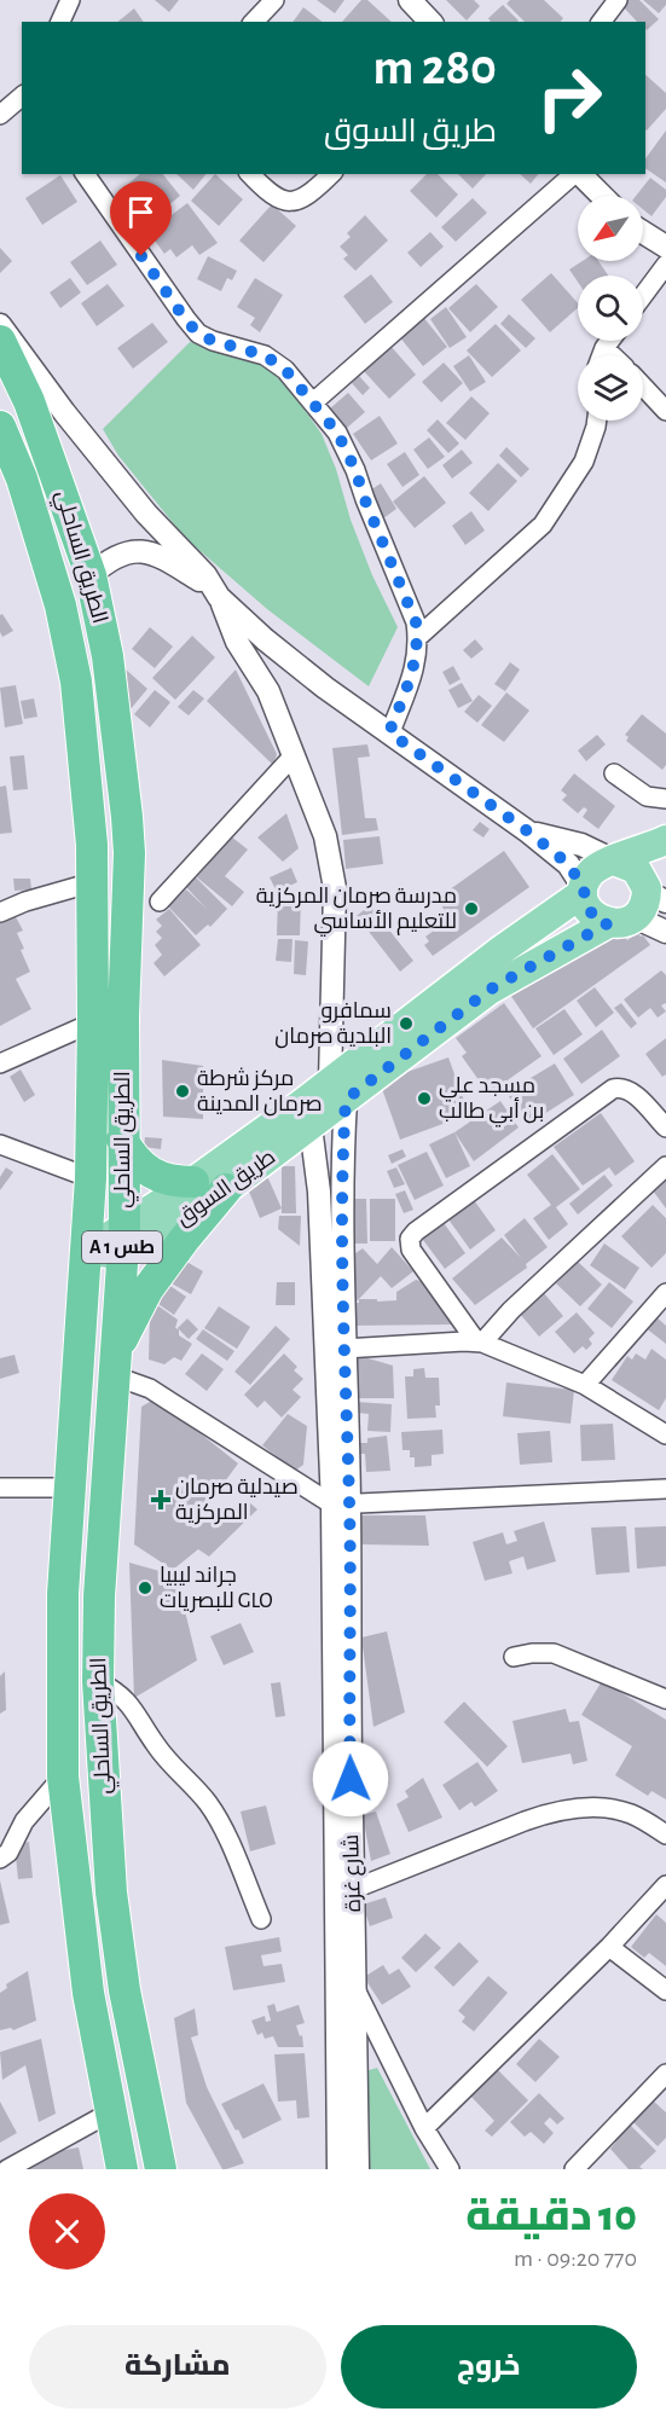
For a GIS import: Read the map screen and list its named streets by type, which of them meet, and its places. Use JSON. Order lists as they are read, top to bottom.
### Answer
{
  "streets": {
    "highway": ["الطريق الساحلي", "A 1 طس"],
    "main road": ["طريق السوق"],
    "street": ["شارع غزة"]
  },
  "crossings": [
    ["الطريق الساحلي", "طريق السوق"],
    ["طريق السوق", "شارع غزة"]
  ],
  "places": {
    "other": [
      "مدرسة صرمان المركزية للتعليم الأساسي",
      "سمافرو البلدية صرمان",
      "مركز شرطة صرمان المدينة",
      "مسجد علي بن أبي طالب",
      "جراند ليبيا للبصريات GLO"
    ],
    "health": ["صيدلية صرمان المركزية"]
  },
  "north": "bottom left",
  "page": {
    "turn": ["280 m", "طريق السوق"],
    "heading": ["10 دقيقة", "770 m · 09:20"],
    "buttons": ["خروج", "مشاركة"]
  }
}
